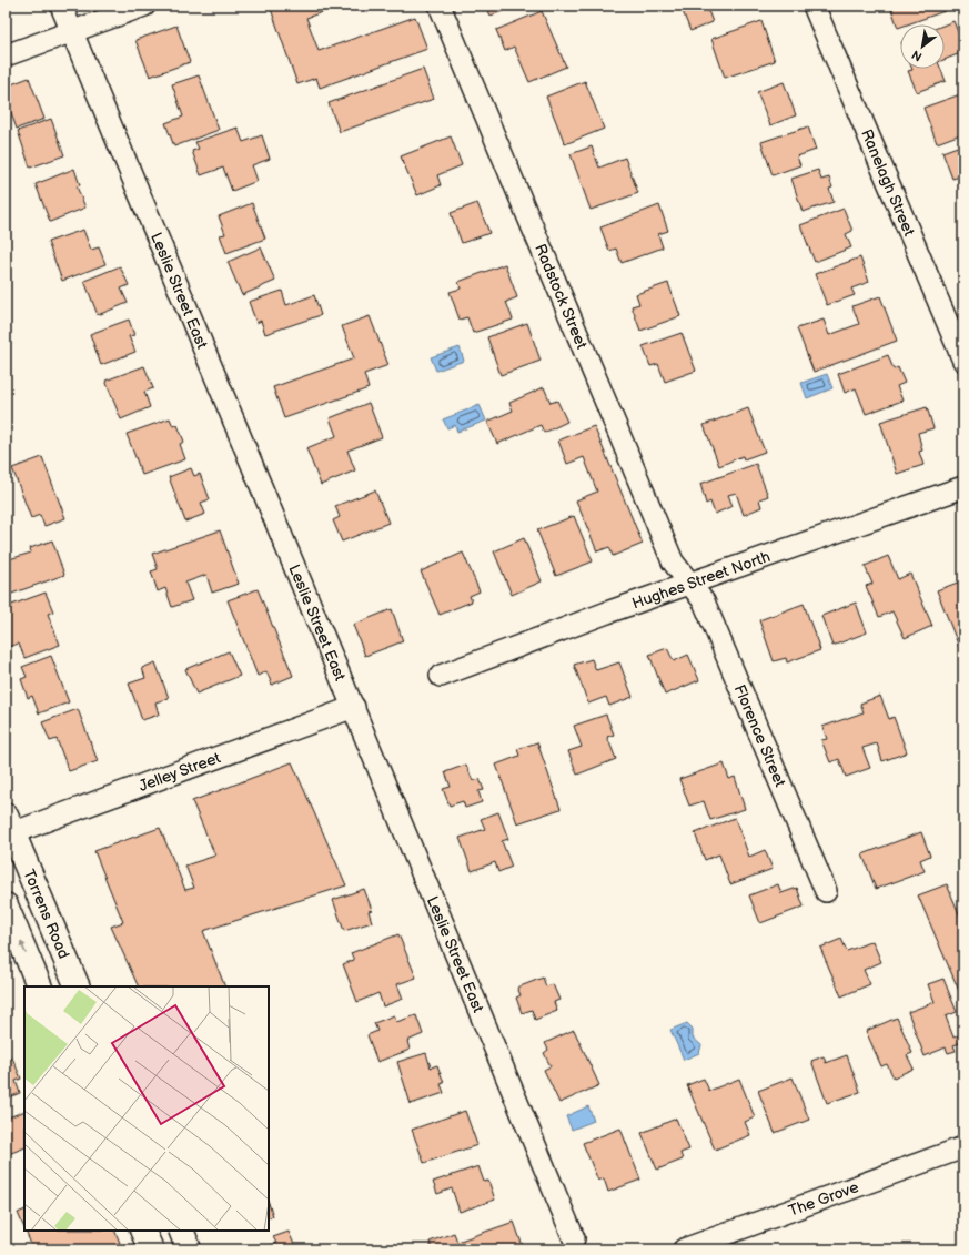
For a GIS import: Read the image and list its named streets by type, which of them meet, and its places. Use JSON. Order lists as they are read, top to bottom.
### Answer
{
  "streets": {
    "main road": ["Torrens Road"],
    "street": [
      "Ranelagh Street",
      "Leslie Street East",
      "Radstock Street",
      "Hughes Street North",
      "Florence Street",
      "Jelley Street",
      "The Grove"
    ]
  },
  "crossings": [
    ["Leslie Street East", "Jelley Street"],
    ["Radstock Street", "Hughes Street North"],
    ["Radstock Street", "Florence Street"],
    ["Hughes Street North", "Florence Street"],
    ["Jelley Street", "Torrens Road"]
  ],
  "north": "bottom left"
}
